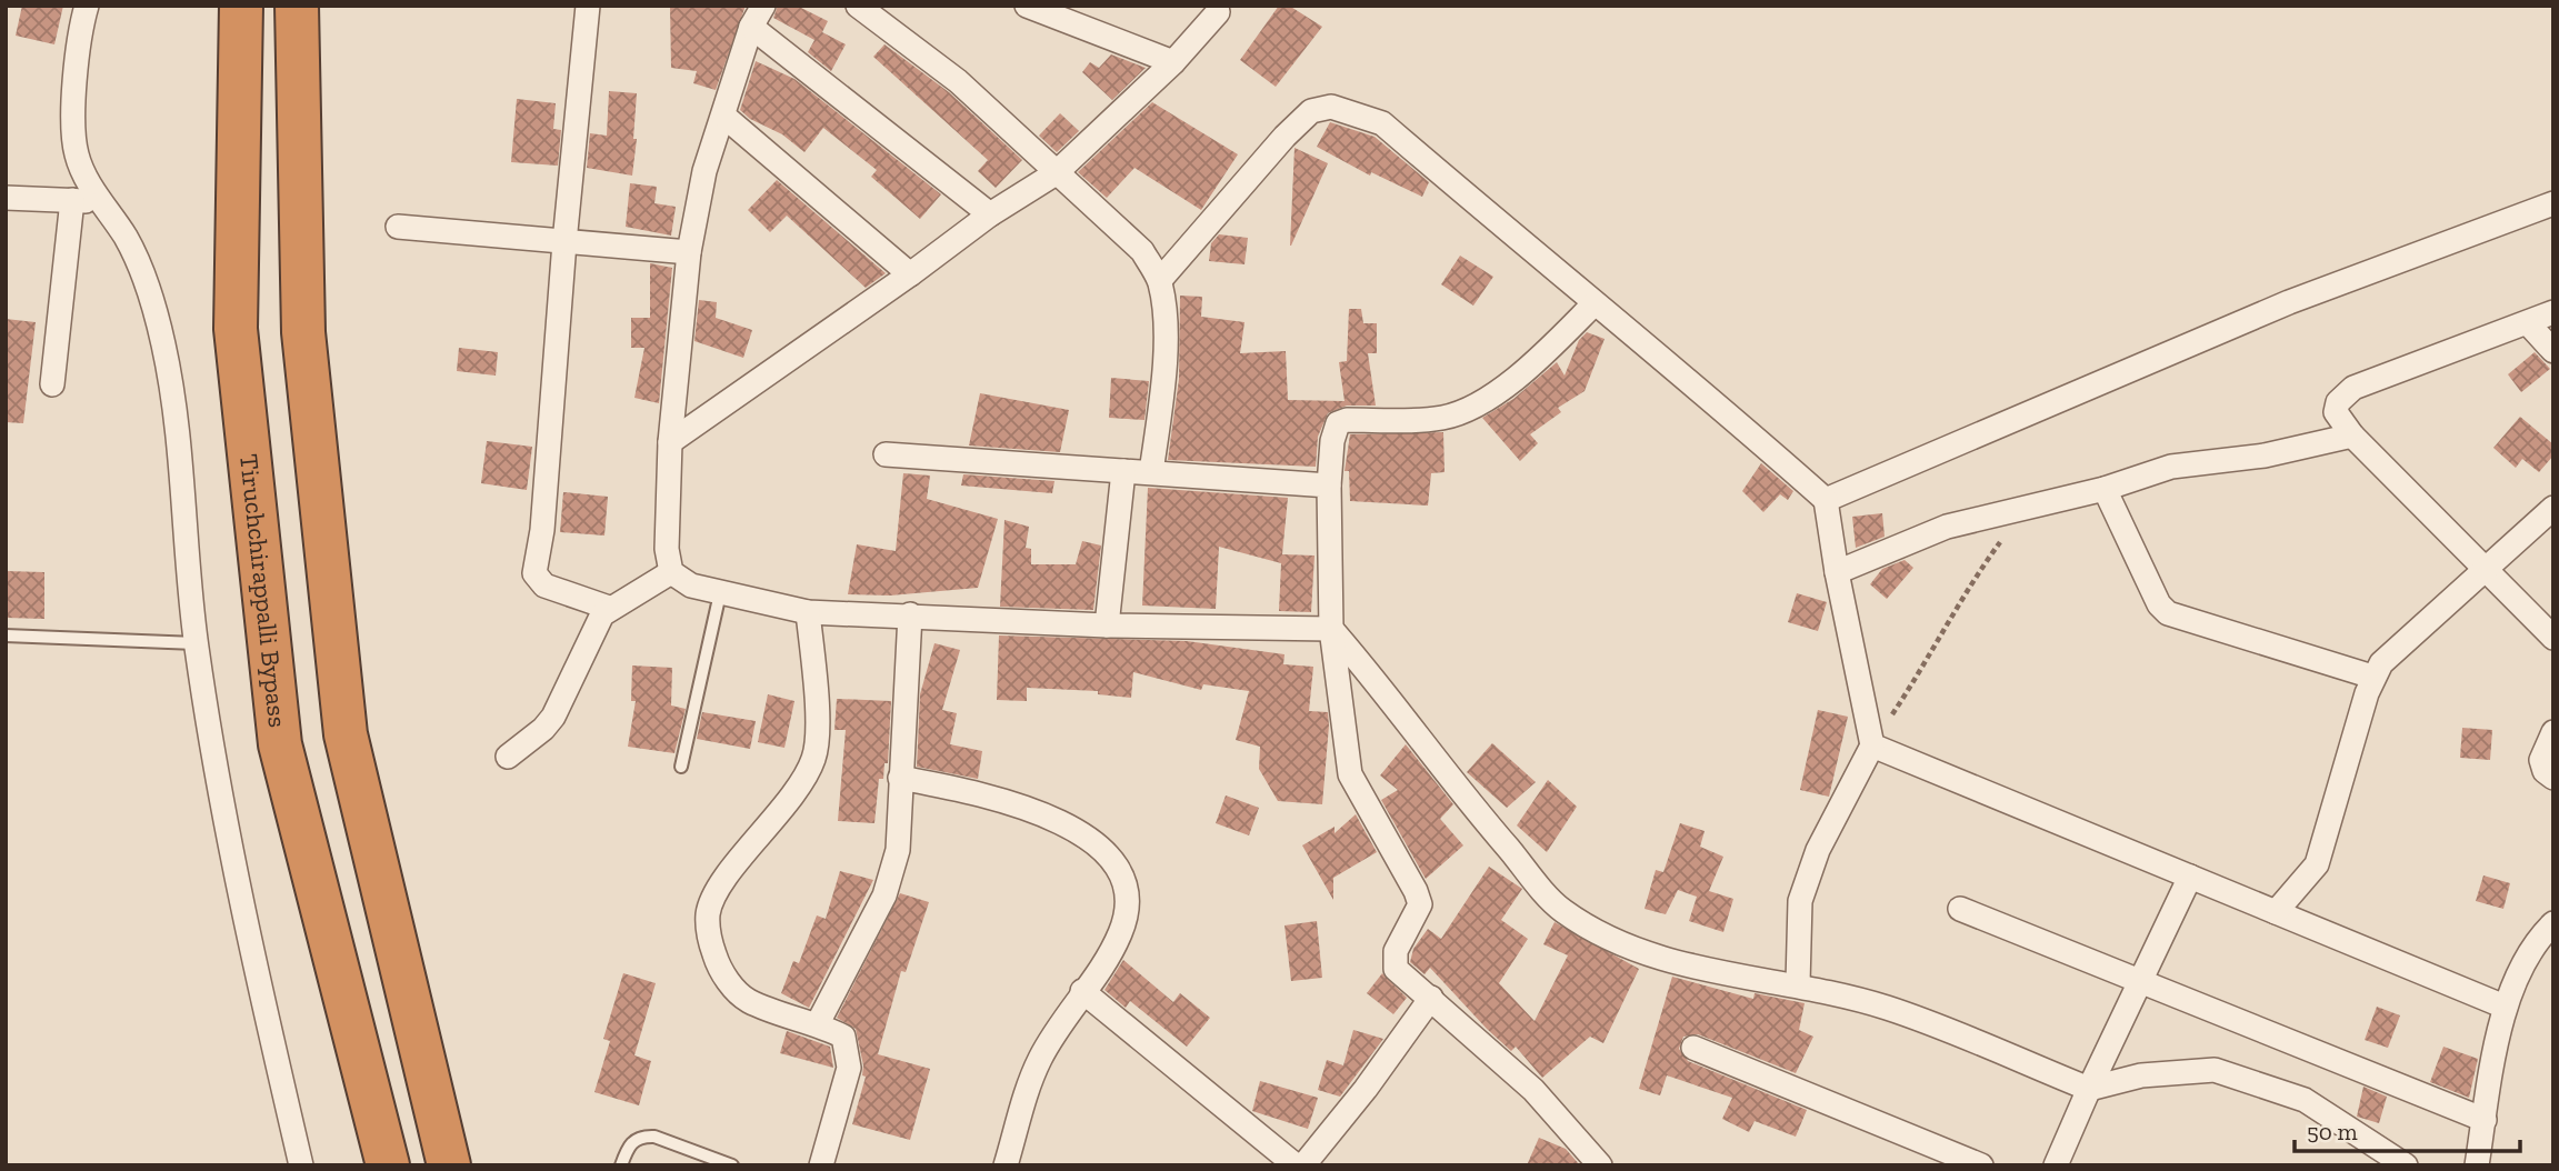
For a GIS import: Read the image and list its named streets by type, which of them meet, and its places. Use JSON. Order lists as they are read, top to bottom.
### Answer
{
  "streets": {
    "highway": ["Tiruchchirappalli Bypass"]
  },
  "scale_bar": "50 m"
}
